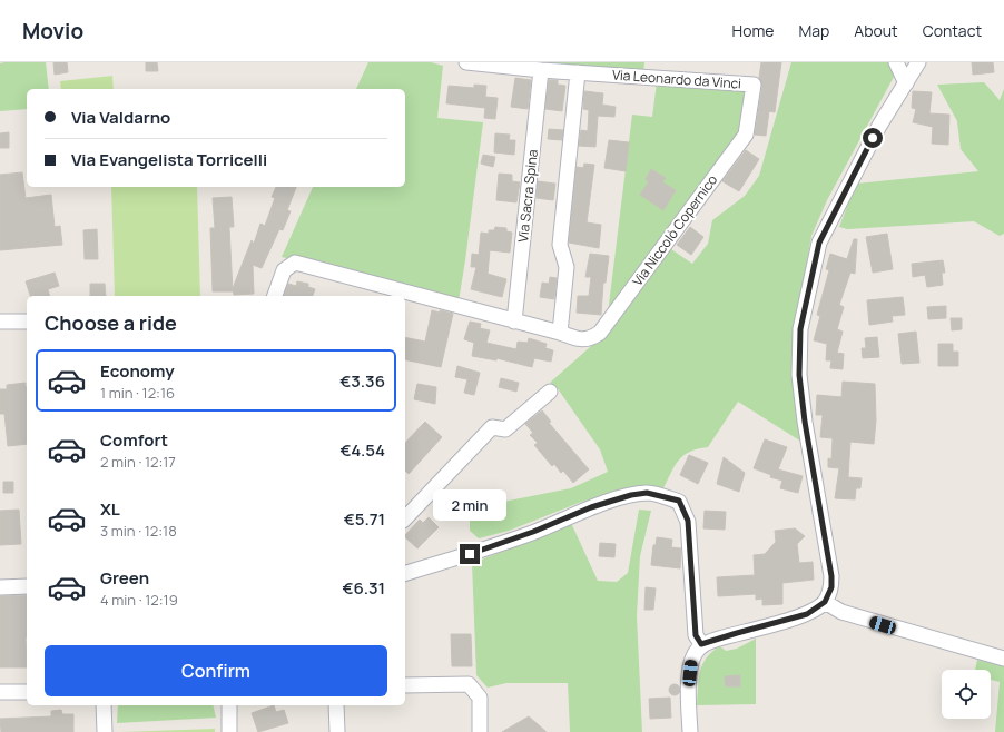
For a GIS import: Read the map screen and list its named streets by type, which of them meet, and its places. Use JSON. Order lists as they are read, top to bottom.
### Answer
{
  "streets": {
    "street": ["Via Leonardo da Vinci", "Via Sacra Spina", "Via Niccolò Copernico"]
  },
  "crossings": [
    ["Via Leonardo da Vinci", "Via Sacra Spina"],
    ["Via Leonardo da Vinci", "Via Niccolò Copernico"],
    ["Via Sacra Spina", "Via Niccolò Copernico"]
  ],
  "page": {
    "header": "Movio",
    "nav": [
      "Home",
      "Map",
      "About",
      "Contact"
    ],
    "banner": ["Via Valdarno", "Via Evangelista Torricelli"],
    "heading": "Choose a ride",
    "list": [
      {
        "name": "Economy",
        "note": "1 min · 12:16",
        "value": "€3.36"
      },
      {
        "name": "Comfort",
        "note": "2 min · 12:17",
        "value": "€4.54"
      },
      {
        "name": "XL",
        "note": "3 min · 12:18",
        "value": "€5.71"
      },
      {
        "name": "Green",
        "note": "4 min · 12:19",
        "value": "€6.31"
      }
    ],
    "bubble": "2 min",
    "buttons": "Confirm"
  }
}
